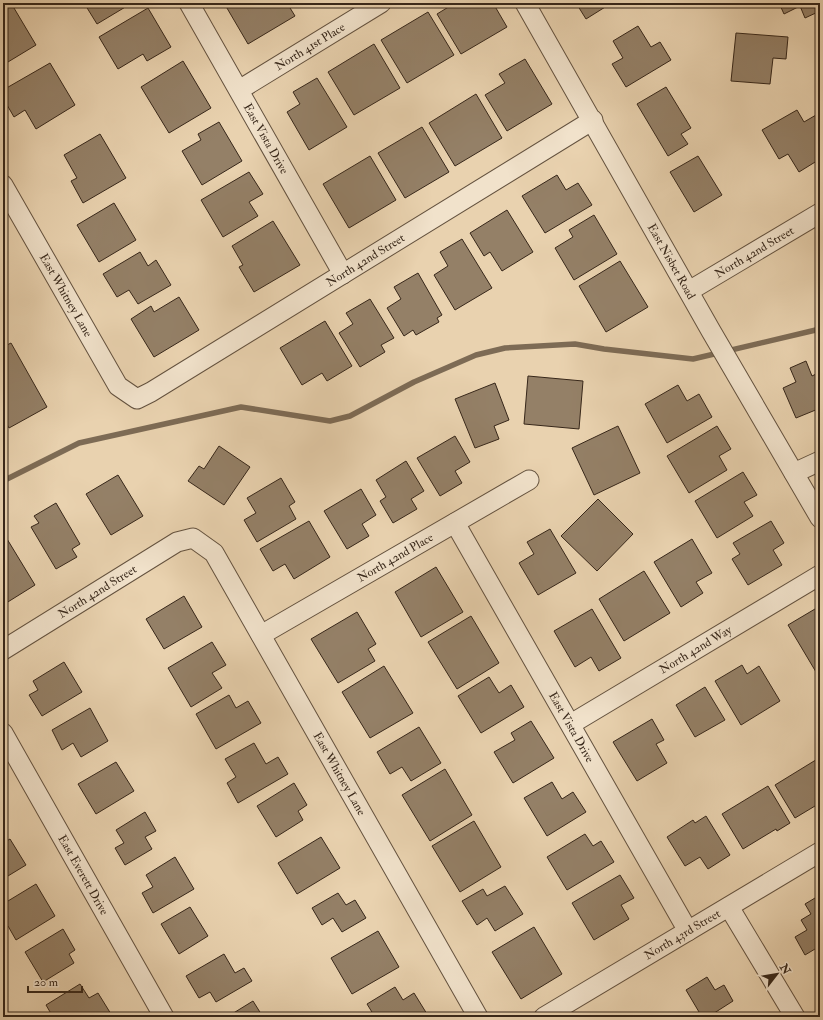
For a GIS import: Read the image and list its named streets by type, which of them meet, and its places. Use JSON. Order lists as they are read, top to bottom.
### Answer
{
  "streets": {
    "street": [
      "North 41st Place",
      "East Vista Drive",
      "North 42nd Street",
      "East Nisbet Road",
      "East Whitney Lane",
      "North 42nd Place",
      "North 42nd Way",
      "East Everett Drive",
      "North 43rd Street"
    ]
  },
  "crossings": [
    ["North 41st Place", "East Vista Drive"],
    ["East Vista Drive", "North 42nd Street"],
    ["East Vista Drive", "North 42nd Place"],
    ["East Vista Drive", "North 42nd Way"],
    ["East Vista Drive", "North 43rd Street"],
    ["North 42nd Street", "East Nisbet Road"],
    ["North 42nd Street", "East Whitney Lane"],
    ["East Whitney Lane", "North 42nd Place"]
  ],
  "scale_bar": "20 m",
  "north": "top right"
}
